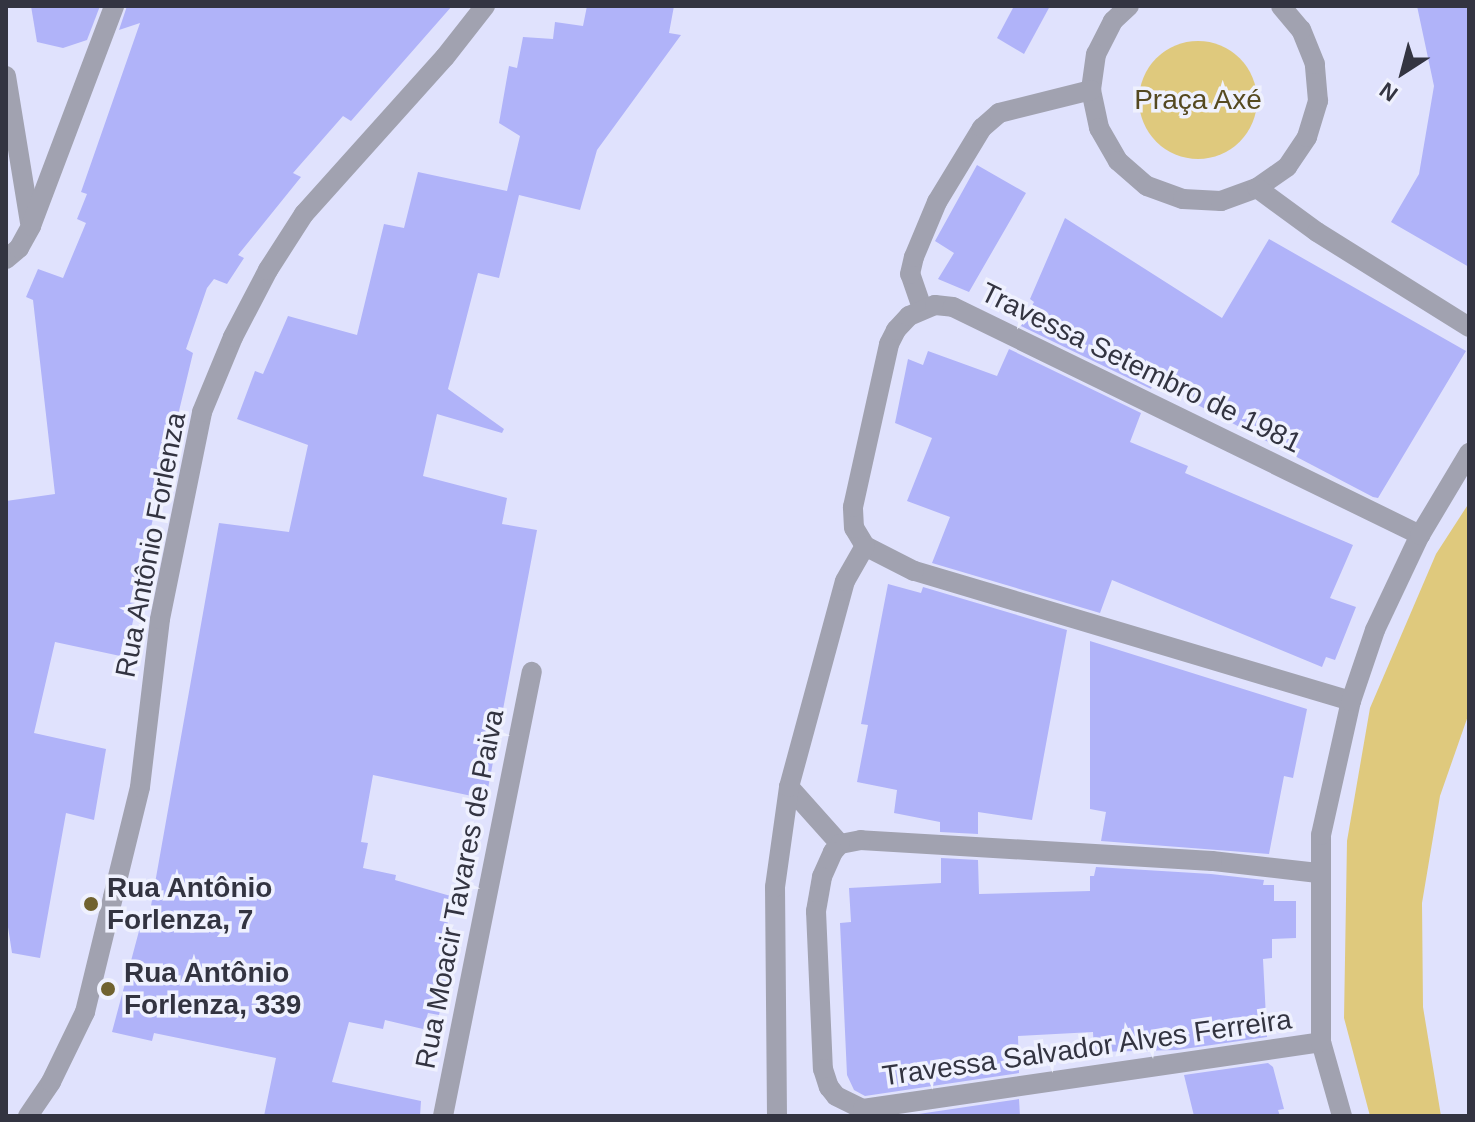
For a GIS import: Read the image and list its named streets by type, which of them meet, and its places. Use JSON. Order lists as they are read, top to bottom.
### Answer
{
  "streets": {
    "street": [
      "Travessa Setembro de 1981",
      "Rua Antônio Forlenza",
      "Rua Moacir Tavares de Paiva",
      "Travessa Salvador Alves Ferreira"
    ]
  },
  "parks": ["Praça Axé"],
  "places": ["Rua Antônio Forlenza, 7", "Rua Antônio Forlenza, 339"],
  "north": "bottom left"
}
